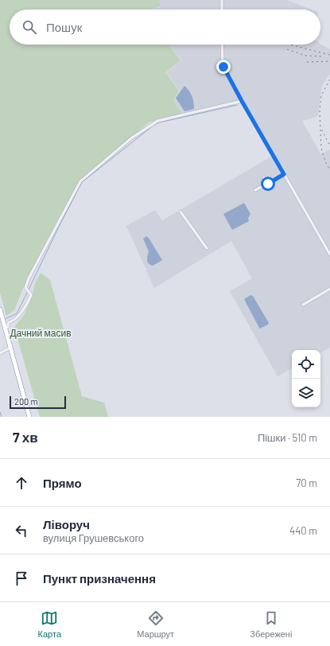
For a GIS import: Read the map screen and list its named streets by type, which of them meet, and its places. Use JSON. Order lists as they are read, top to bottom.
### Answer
{
  "parks": ["Дачний масив"],
  "scale_bar": "200 m",
  "page": {
    "search": "Пошук",
    "scale": "200 m",
    "heading": ["7 хв", "Пішки · 510 m"],
    "list": [
      ["Прямо", "70 m"],
      ["Ліворуч", "вулиця Грушевського", "440 m"],
      "Пункт призначення"
    ],
    "nav": ["Карта", "Маршрут", "Збережені"]
  }
}
